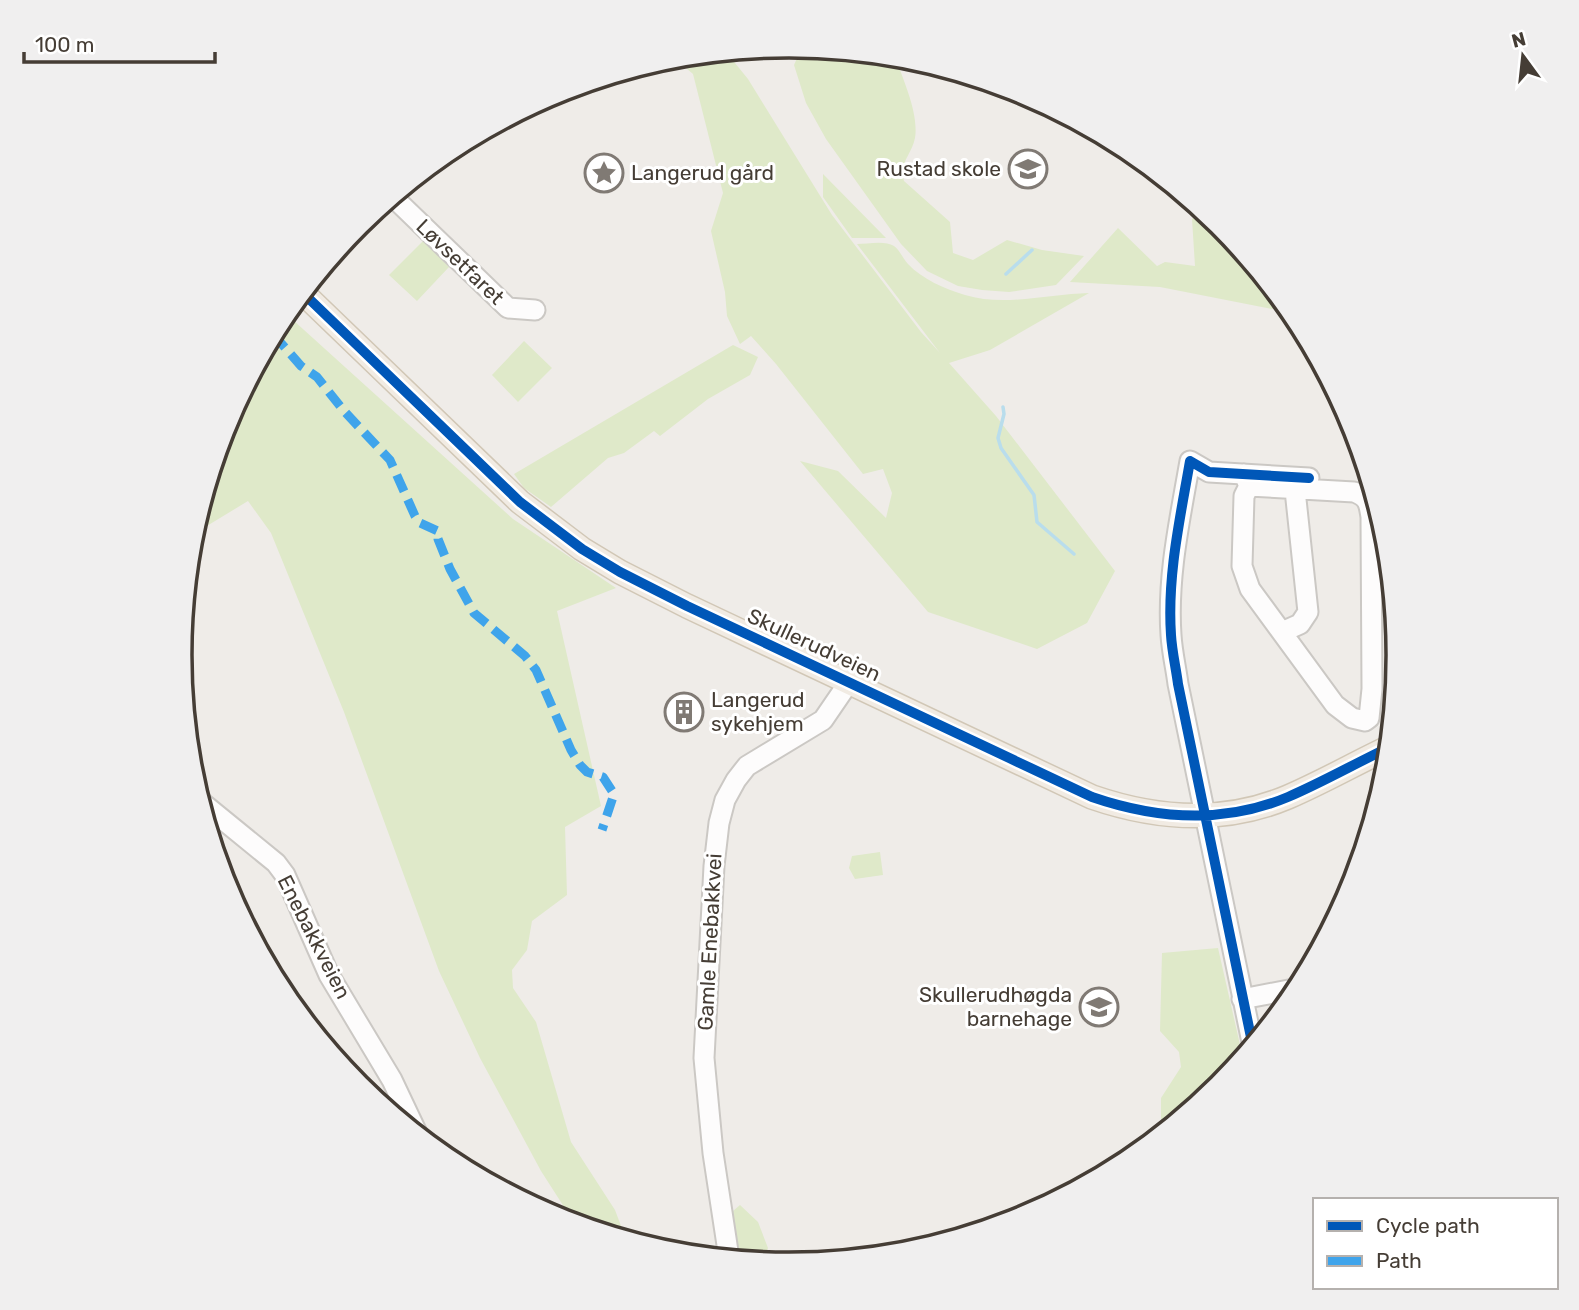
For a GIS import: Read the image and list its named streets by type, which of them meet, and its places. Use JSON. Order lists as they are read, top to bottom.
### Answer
{
  "streets": {
    "main road": ["Skullerudveien"],
    "street": ["Løvsetfaret", "Enebakkveien", "Gamle Enebakkvei"]
  },
  "crossings": [
    ["Skullerudveien", "Gamle Enebakkvei"]
  ],
  "places": {
    "school or university": ["Rustad skole", "Skullerudhøgda barnehage"],
    "place": ["Langerud gård"],
    "building": ["Langerud sykehjem"]
  },
  "legend": ["Cycle path", "Path"],
  "scale_bar": "100 m",
  "north": "top"
}
